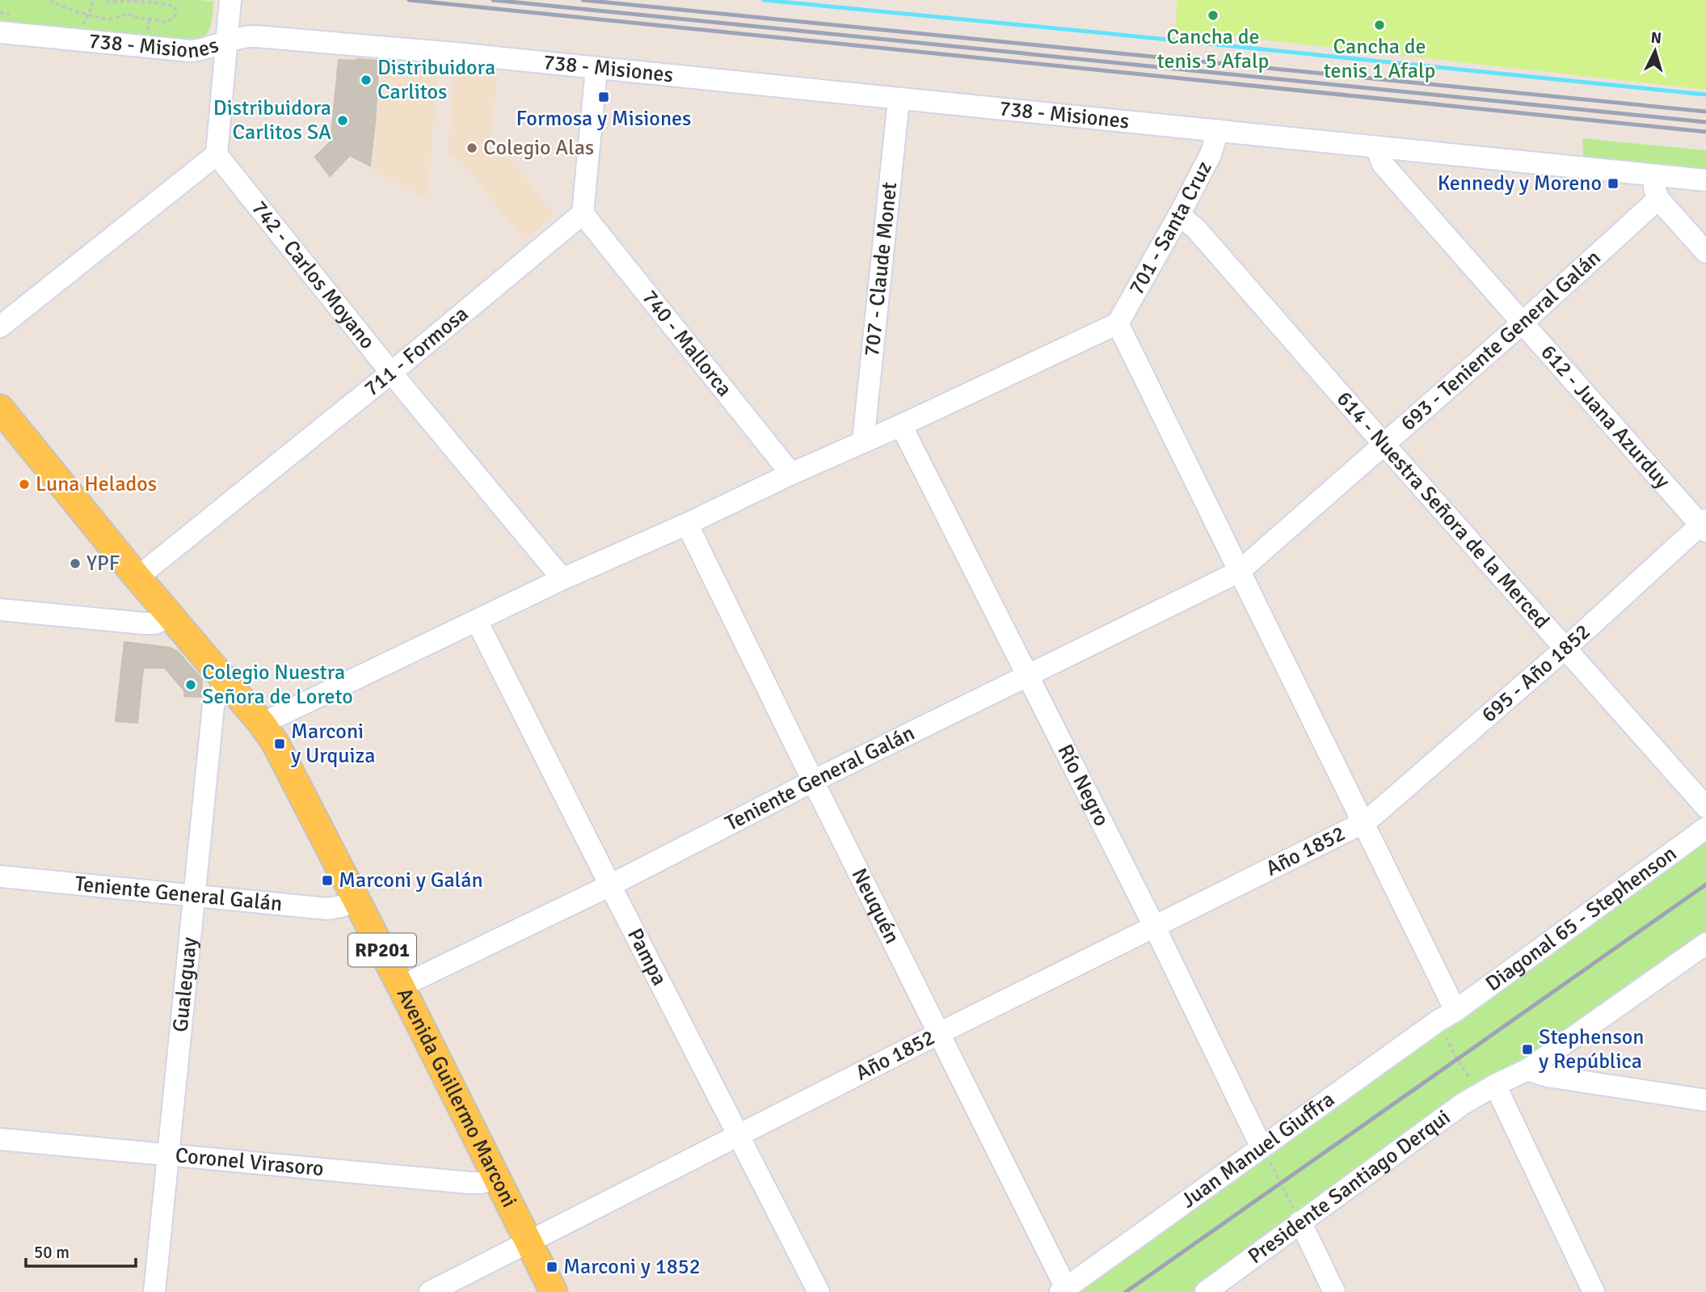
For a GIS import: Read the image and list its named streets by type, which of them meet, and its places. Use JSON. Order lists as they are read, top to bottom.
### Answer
{
  "streets": {
    "main road": ["RP201", "Avenida Guillermo Marconi"],
    "street": [
      "738 - Misiones",
      "701 - Santa Cruz",
      "707 - Claude Monet",
      "742 - Carlos Moyano",
      "693 - Teniente General Galán",
      "740 - Mallorca",
      "711 - Formosa",
      "612 - Juana Azurduy",
      "614 - Nuestra Señora de la Merced",
      "695 - Año 1852",
      "Teniente General Galán",
      "Río Negro",
      "Año 1852",
      "Neuquén",
      "Diagonal 65 - Stephenson",
      "Pampa",
      "Gualeguay",
      "Juan Manuel Giuffra",
      "Coronel Virasoro",
      "Presidente Santiago Derqui"
    ]
  },
  "crossings": [
    ["738 - Misiones", "701 - Santa Cruz"],
    ["738 - Misiones", "707 - Claude Monet"],
    ["738 - Misiones", "612 - Juana Azurduy"],
    ["701 - Santa Cruz", "614 - Nuestra Señora de la Merced"],
    ["742 - Carlos Moyano", "711 - Formosa"],
    ["693 - Teniente General Galán", "612 - Juana Azurduy"],
    ["693 - Teniente General Galán", "614 - Nuestra Señora de la Merced"],
    ["693 - Teniente General Galán", "Teniente General Galán"],
    ["740 - Mallorca", "711 - Formosa"],
    ["711 - Formosa", "RP201"],
    ["612 - Juana Azurduy", "695 - Año 1852"],
    ["614 - Nuestra Señora de la Merced", "695 - Año 1852"],
    ["695 - Año 1852", "Año 1852"],
    ["Teniente General Galán", "Río Negro"],
    ["Teniente General Galán", "Neuquén"],
    ["Teniente General Galán", "Pampa"],
    ["Teniente General Galán", "Gualeguay"],
    ["Teniente General Galán", "Avenida Guillermo Marconi"],
    ["Río Negro", "Año 1852"],
    ["Río Negro", "Juan Manuel Giuffra"],
    ["Año 1852", "Neuquén"],
    ["Año 1852", "Pampa"],
    ["Año 1852", "Avenida Guillermo Marconi"],
    ["Neuquén", "Juan Manuel Giuffra"],
    ["Diagonal 65 - Stephenson", "Juan Manuel Giuffra"],
    ["RP201", "Gualeguay"],
    ["RP201", "Avenida Guillermo Marconi"],
    ["Gualeguay", "Coronel Virasoro"],
    ["Avenida Guillermo Marconi", "Coronel Virasoro"]
  ],
  "places": {
    "other": [
      "Cancha de tenis 5 Afalp",
      "Cancha de tenis 1 Afalp",
      "Distribuidora Carlitos",
      "Distribuidora Carlitos SA",
      "Colegio Alas",
      "Luna Helados",
      "YPF",
      "Colegio Nuestra Señora de Loreto"
    ],
    "transit": [
      "Formosa y Misiones",
      "Kennedy y Moreno",
      "Marconi y Urquiza",
      "Marconi y Galán",
      "Stephenson y República",
      "Marconi y 1852"
    ]
  },
  "scale_bar": "50 m",
  "north": "top"
}
